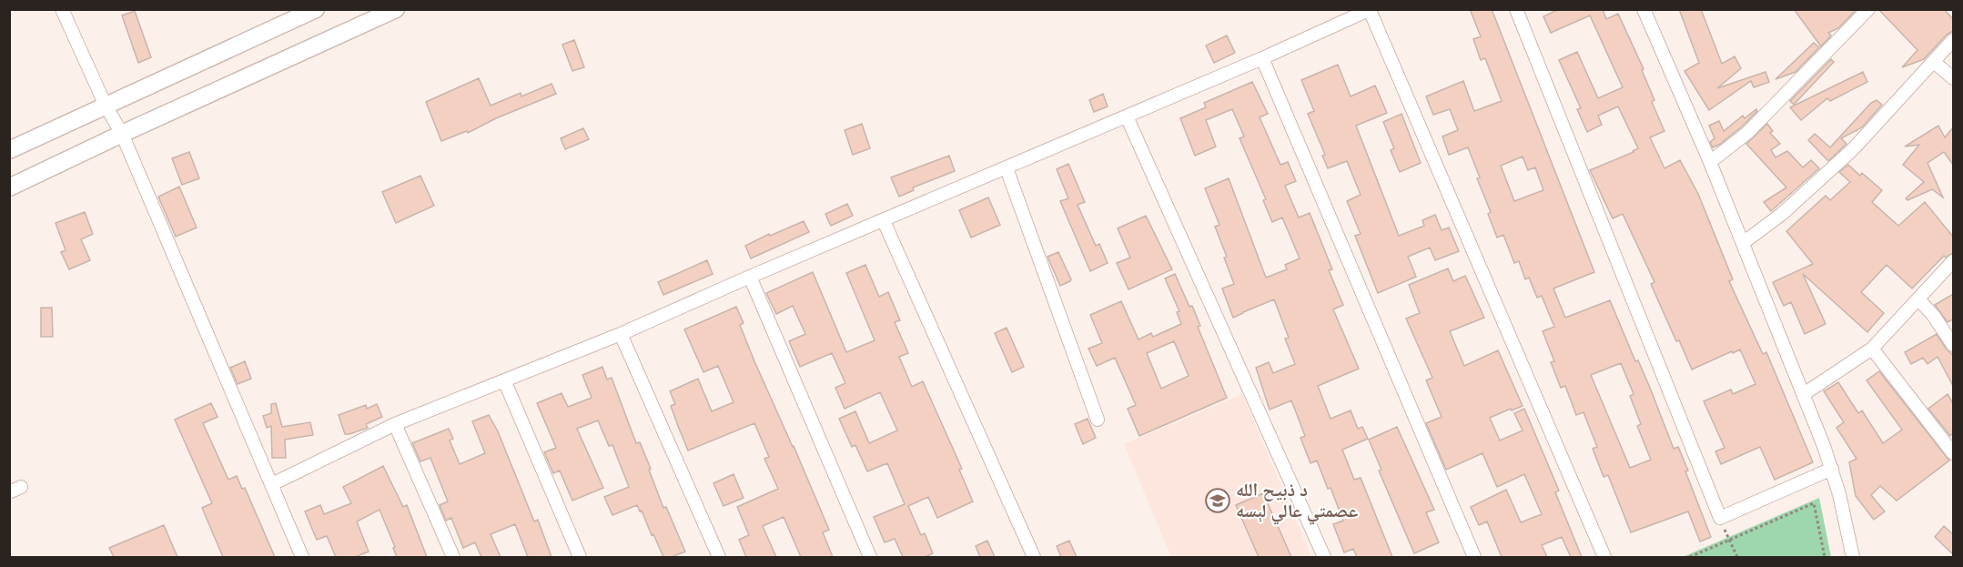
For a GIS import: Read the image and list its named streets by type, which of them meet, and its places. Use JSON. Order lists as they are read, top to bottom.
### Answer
{
  "places": {
    "school or university": ["د ذبیح الله عصمتي عالي لېسه"]
  }
}
